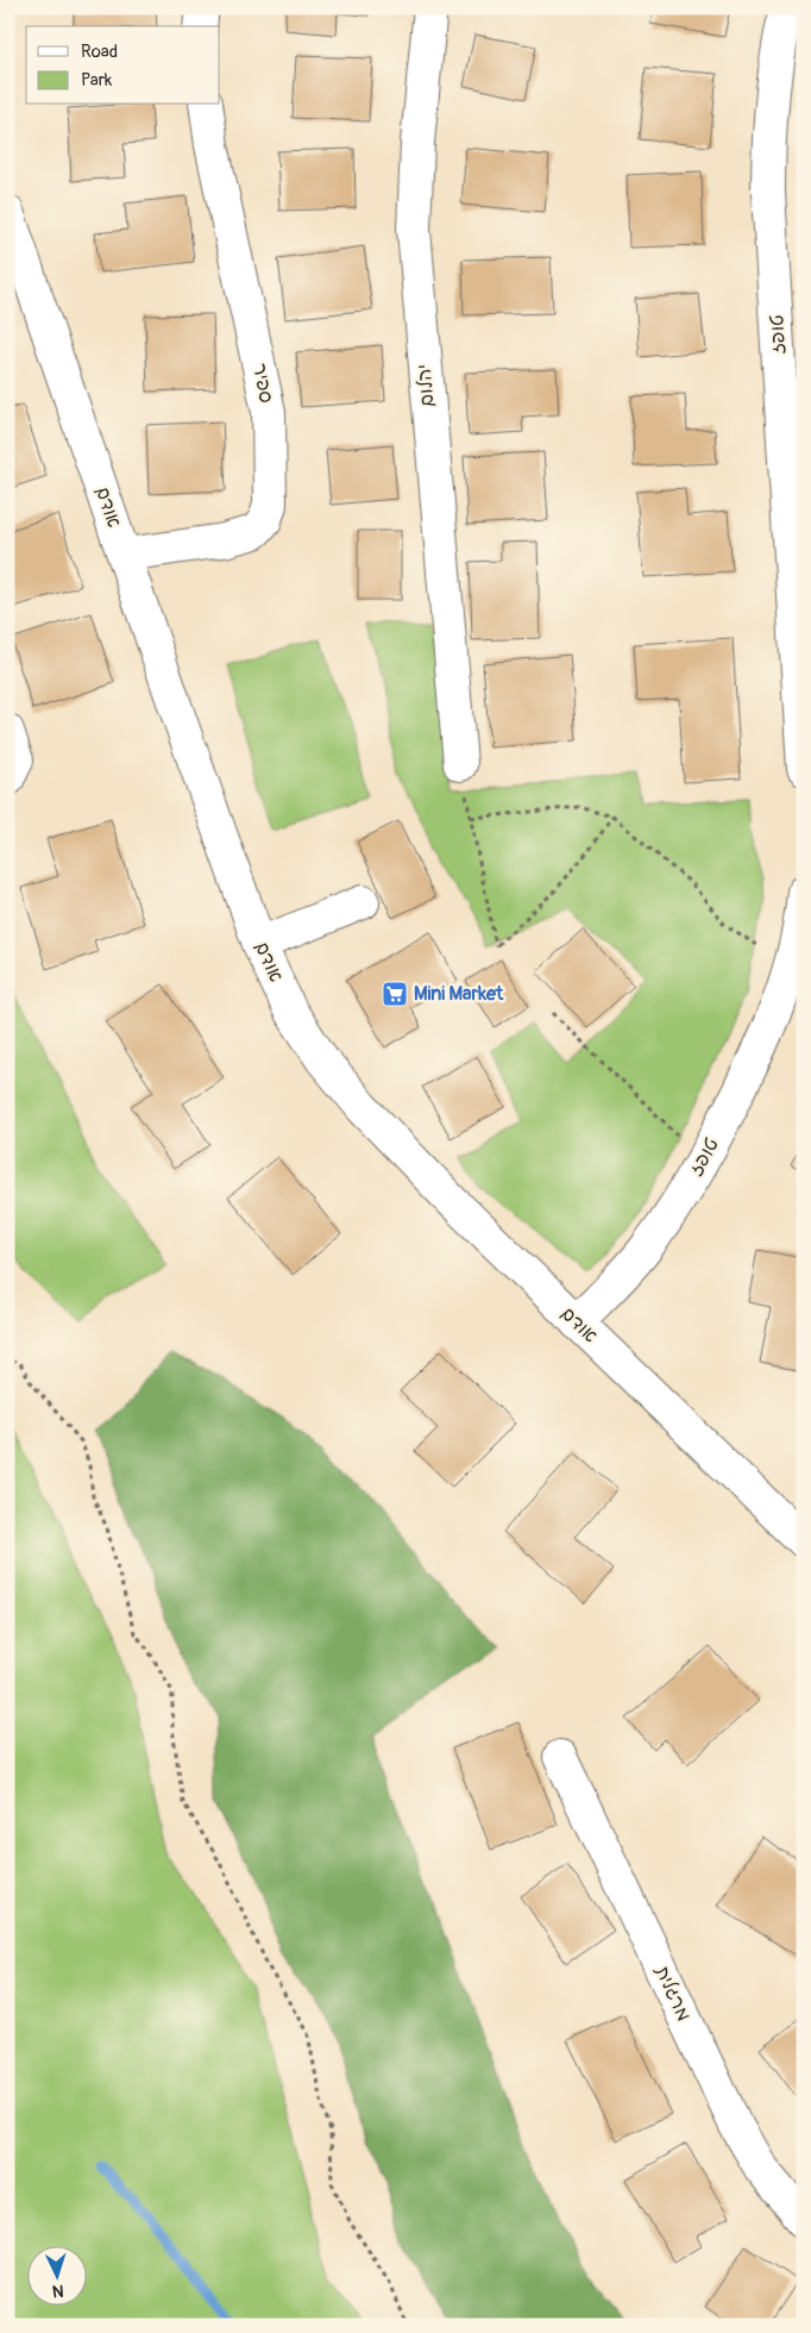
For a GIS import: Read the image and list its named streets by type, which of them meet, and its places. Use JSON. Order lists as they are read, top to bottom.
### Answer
{
  "streets": {
    "street": [
      "טופז",
      "ספיר",
      "יהלום",
      "אודם",
      "מרגלית"
    ]
  },
  "crossings": [
    ["טופז", "אודם"],
    ["ספיר", "אודם"]
  ],
  "places": {
    "supermarket": ["Mini Market"]
  },
  "legend": ["Road", "Park"],
  "north": "bottom"
}
